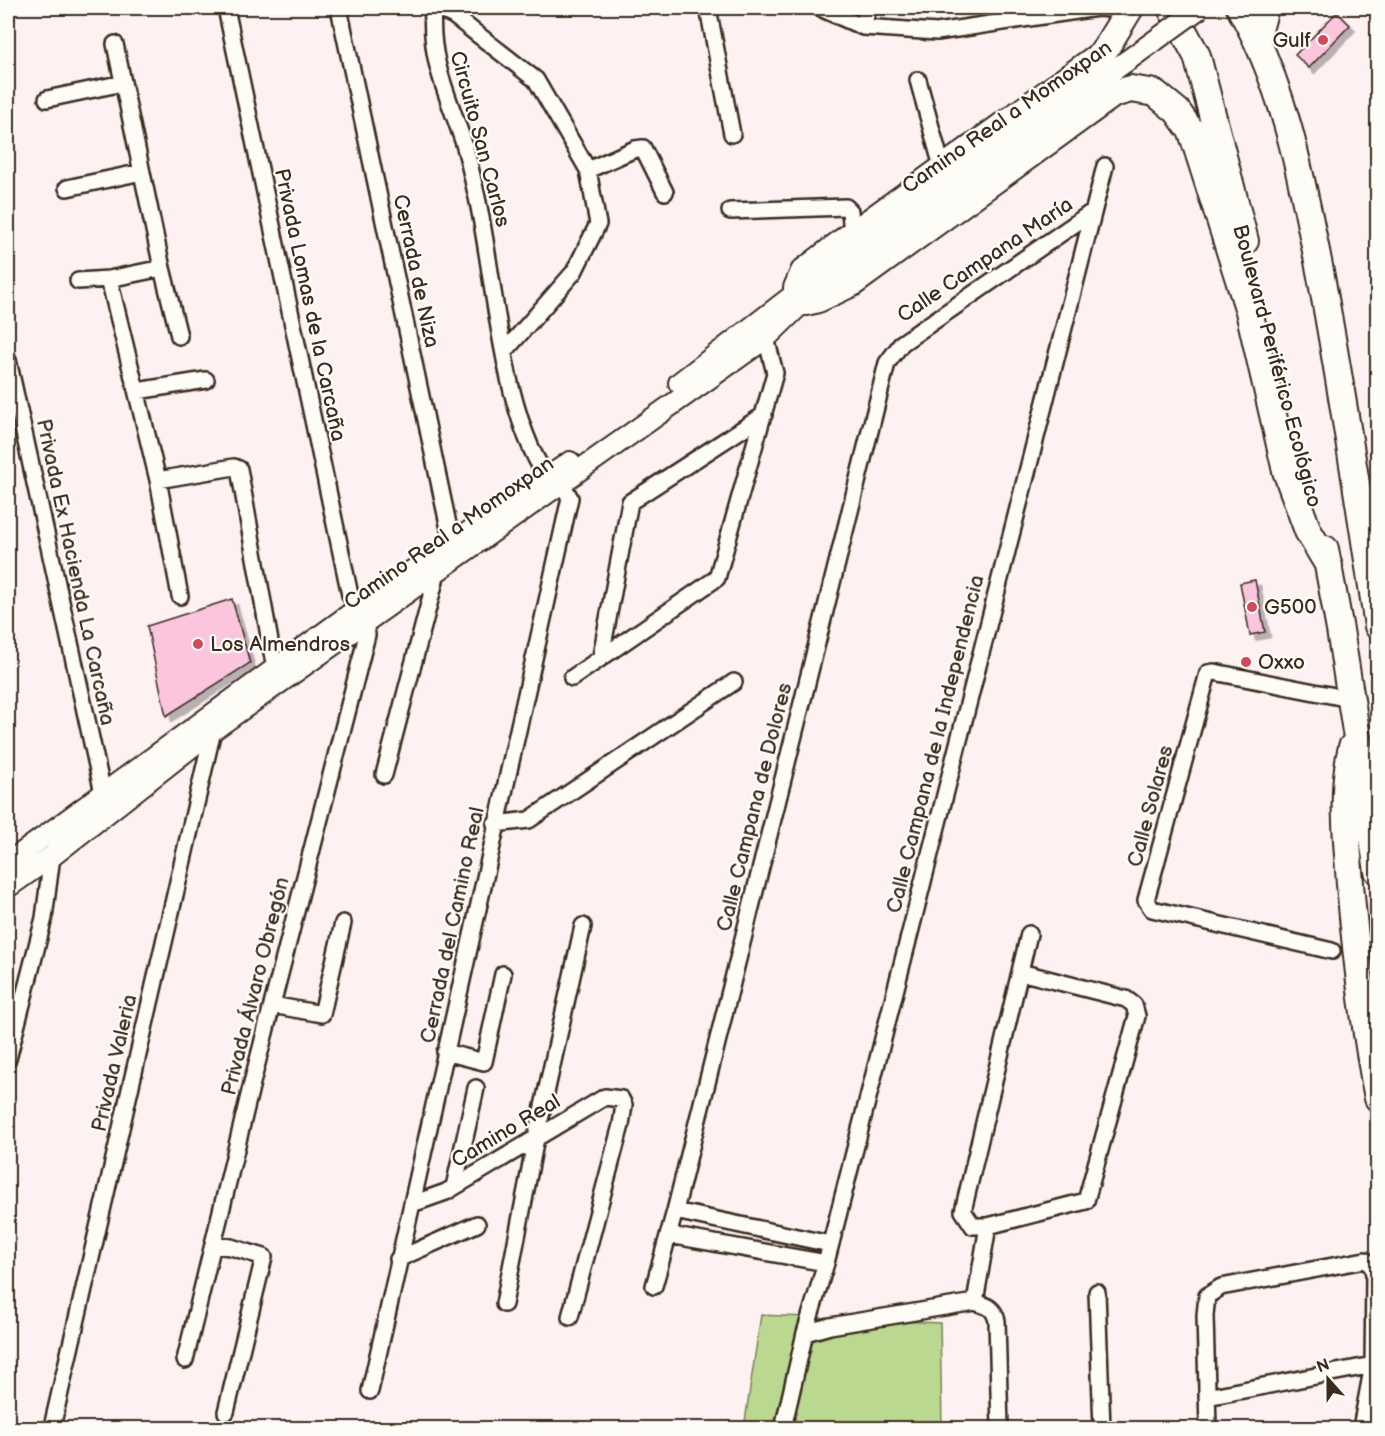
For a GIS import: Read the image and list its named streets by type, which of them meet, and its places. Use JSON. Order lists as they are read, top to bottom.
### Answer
{
  "streets": {
    "highway": ["Boulevard Periférico Ecológico"],
    "street": [
      "Camino Real a Momoxpan",
      "Circuito San Carlos",
      "Calle Campana María",
      "Cerrada de Niza",
      "Privada Lomas de la Carcaña",
      "Privada Ex Hacienda La Carcaña",
      "Calle Campana de la Independencia",
      "Calle Solares",
      "Calle Campana de Dolores",
      "Cerrada del Camino Real",
      "Privada Álvaro Obregón",
      "Privada Valeria",
      "Camino Real"
    ]
  },
  "crossings": [
    ["Camino Real a Momoxpan", "Circuito San Carlos"],
    ["Camino Real a Momoxpan", "Cerrada de Niza"],
    ["Camino Real a Momoxpan", "Privada Lomas de la Carcaña"],
    ["Camino Real a Momoxpan", "Privada Ex Hacienda La Carcaña"],
    ["Camino Real a Momoxpan", "Cerrada del Camino Real"],
    ["Camino Real a Momoxpan", "Privada Álvaro Obregón"],
    ["Camino Real a Momoxpan", "Privada Valeria"],
    ["Circuito San Carlos", "Cerrada del Camino Real"],
    ["Calle Campana María", "Calle Campana de la Independencia"],
    ["Calle Campana María", "Calle Campana de Dolores"],
    ["Privada Lomas de la Carcaña", "Privada Álvaro Obregón"],
    ["Boulevard Periférico Ecológico", "Calle Solares"],
    ["Cerrada del Camino Real", "Camino Real"]
  ],
  "places": [
    "Gulf",
    "G500",
    "Los Almendros",
    "Oxxo"
  ],
  "north": "top"
}
